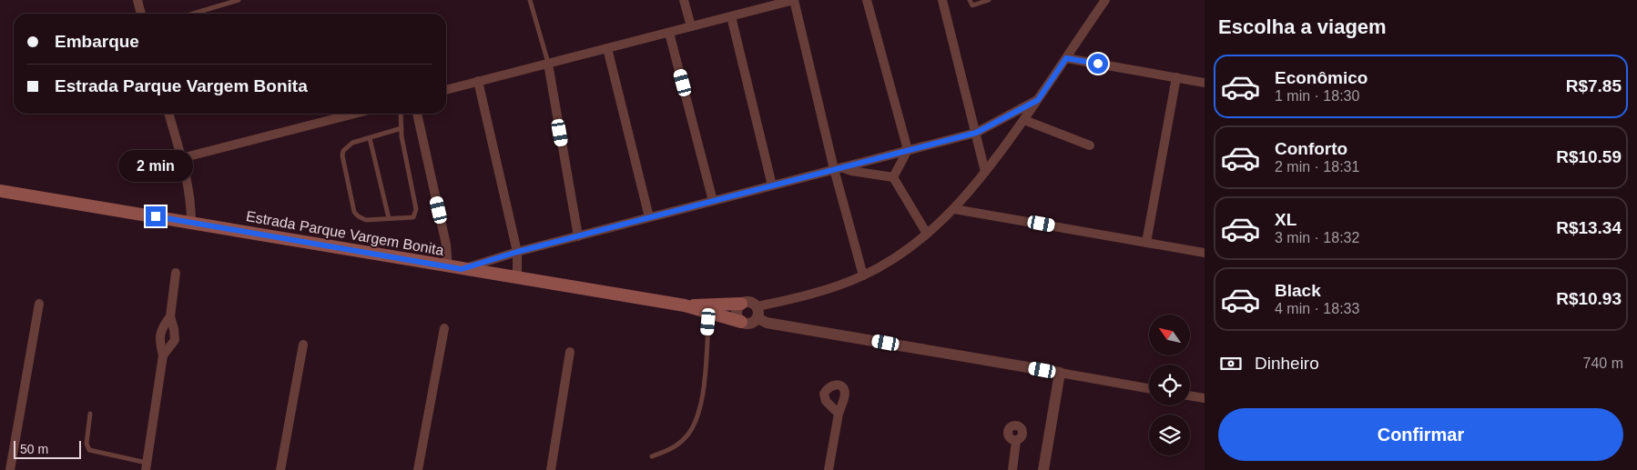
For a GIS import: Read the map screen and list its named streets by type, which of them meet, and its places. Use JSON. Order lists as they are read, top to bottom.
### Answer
{
  "streets": {
    "main road": ["Estrada Parque Vargem Bonita"]
  },
  "scale_bar": "50 m",
  "north": "top left",
  "page": {
    "heading": "Escolha a viagem",
    "banner": ["Embarque", "Estrada Parque Vargem Bonita"],
    "list": [
      {
        "name": "Econômico",
        "note": "1 min · 18:30",
        "value": "R$7.85"
      },
      {
        "name": "Conforto",
        "note": "2 min · 18:31",
        "value": "R$10.59"
      },
      {
        "name": "XL",
        "note": "3 min · 18:32",
        "value": "R$13.34"
      },
      {
        "name": "Black",
        "note": "4 min · 18:33",
        "value": "R$10.93"
      }
    ],
    "bubble": "2 min",
    "pay": ["Dinheiro", "740 m"],
    "buttons": "Confirmar",
    "scale": "50 m"
  }
}
